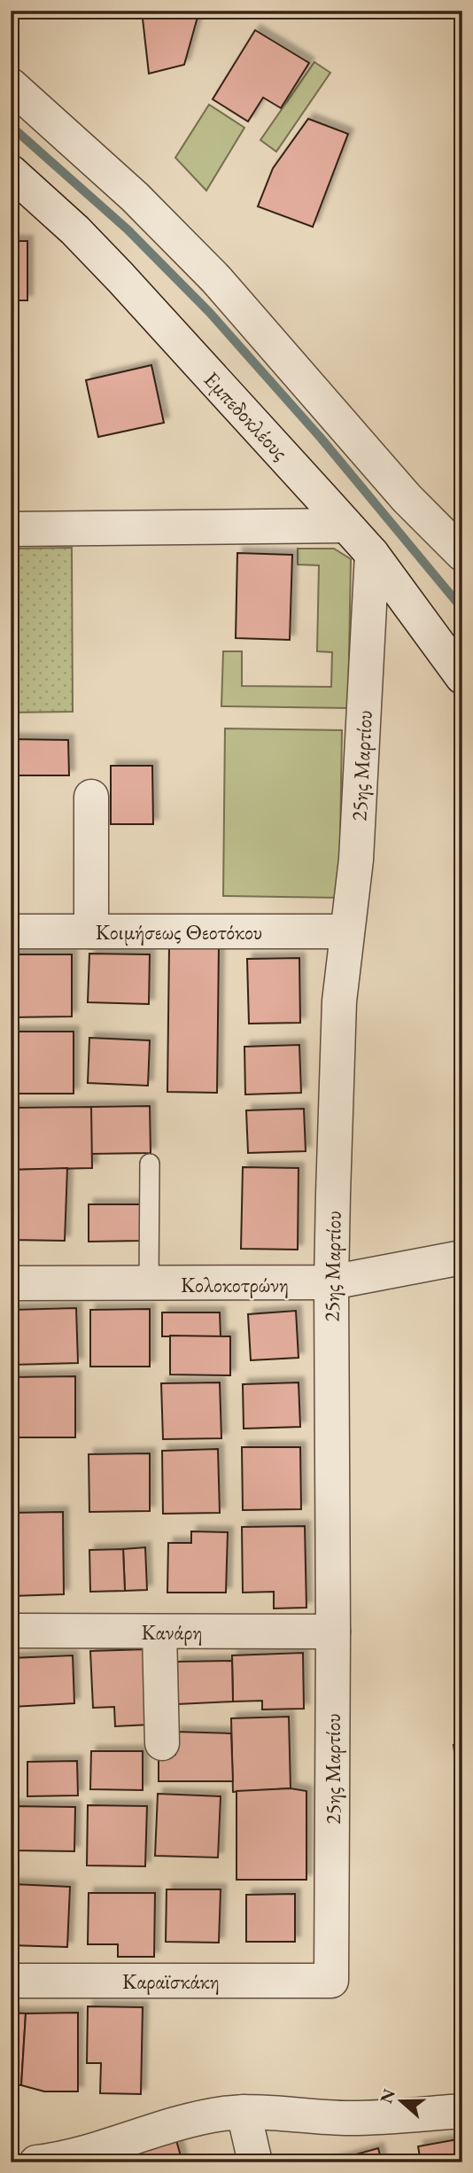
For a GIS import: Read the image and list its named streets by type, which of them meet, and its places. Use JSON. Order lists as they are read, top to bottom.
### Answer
{
  "streets": {
    "street": [
      "Εμπεδοκλέους",
      "25ης Μαρτίου",
      "Κοιμήσεως Θεοτόκου",
      "Κολοκοτρώνη",
      "Κανάρη",
      "Καραϊσκάκη"
    ]
  },
  "crossings": [
    ["Εμπεδοκλέους", "25ης Μαρτίου"],
    ["25ης Μαρτίου", "Κοιμήσεως Θεοτόκου"],
    ["25ης Μαρτίου", "Κολοκοτρώνη"],
    ["25ης Μαρτίου", "Κανάρη"],
    ["25ης Μαρτίου", "Καραϊσκάκη"]
  ],
  "north": "left"
}
